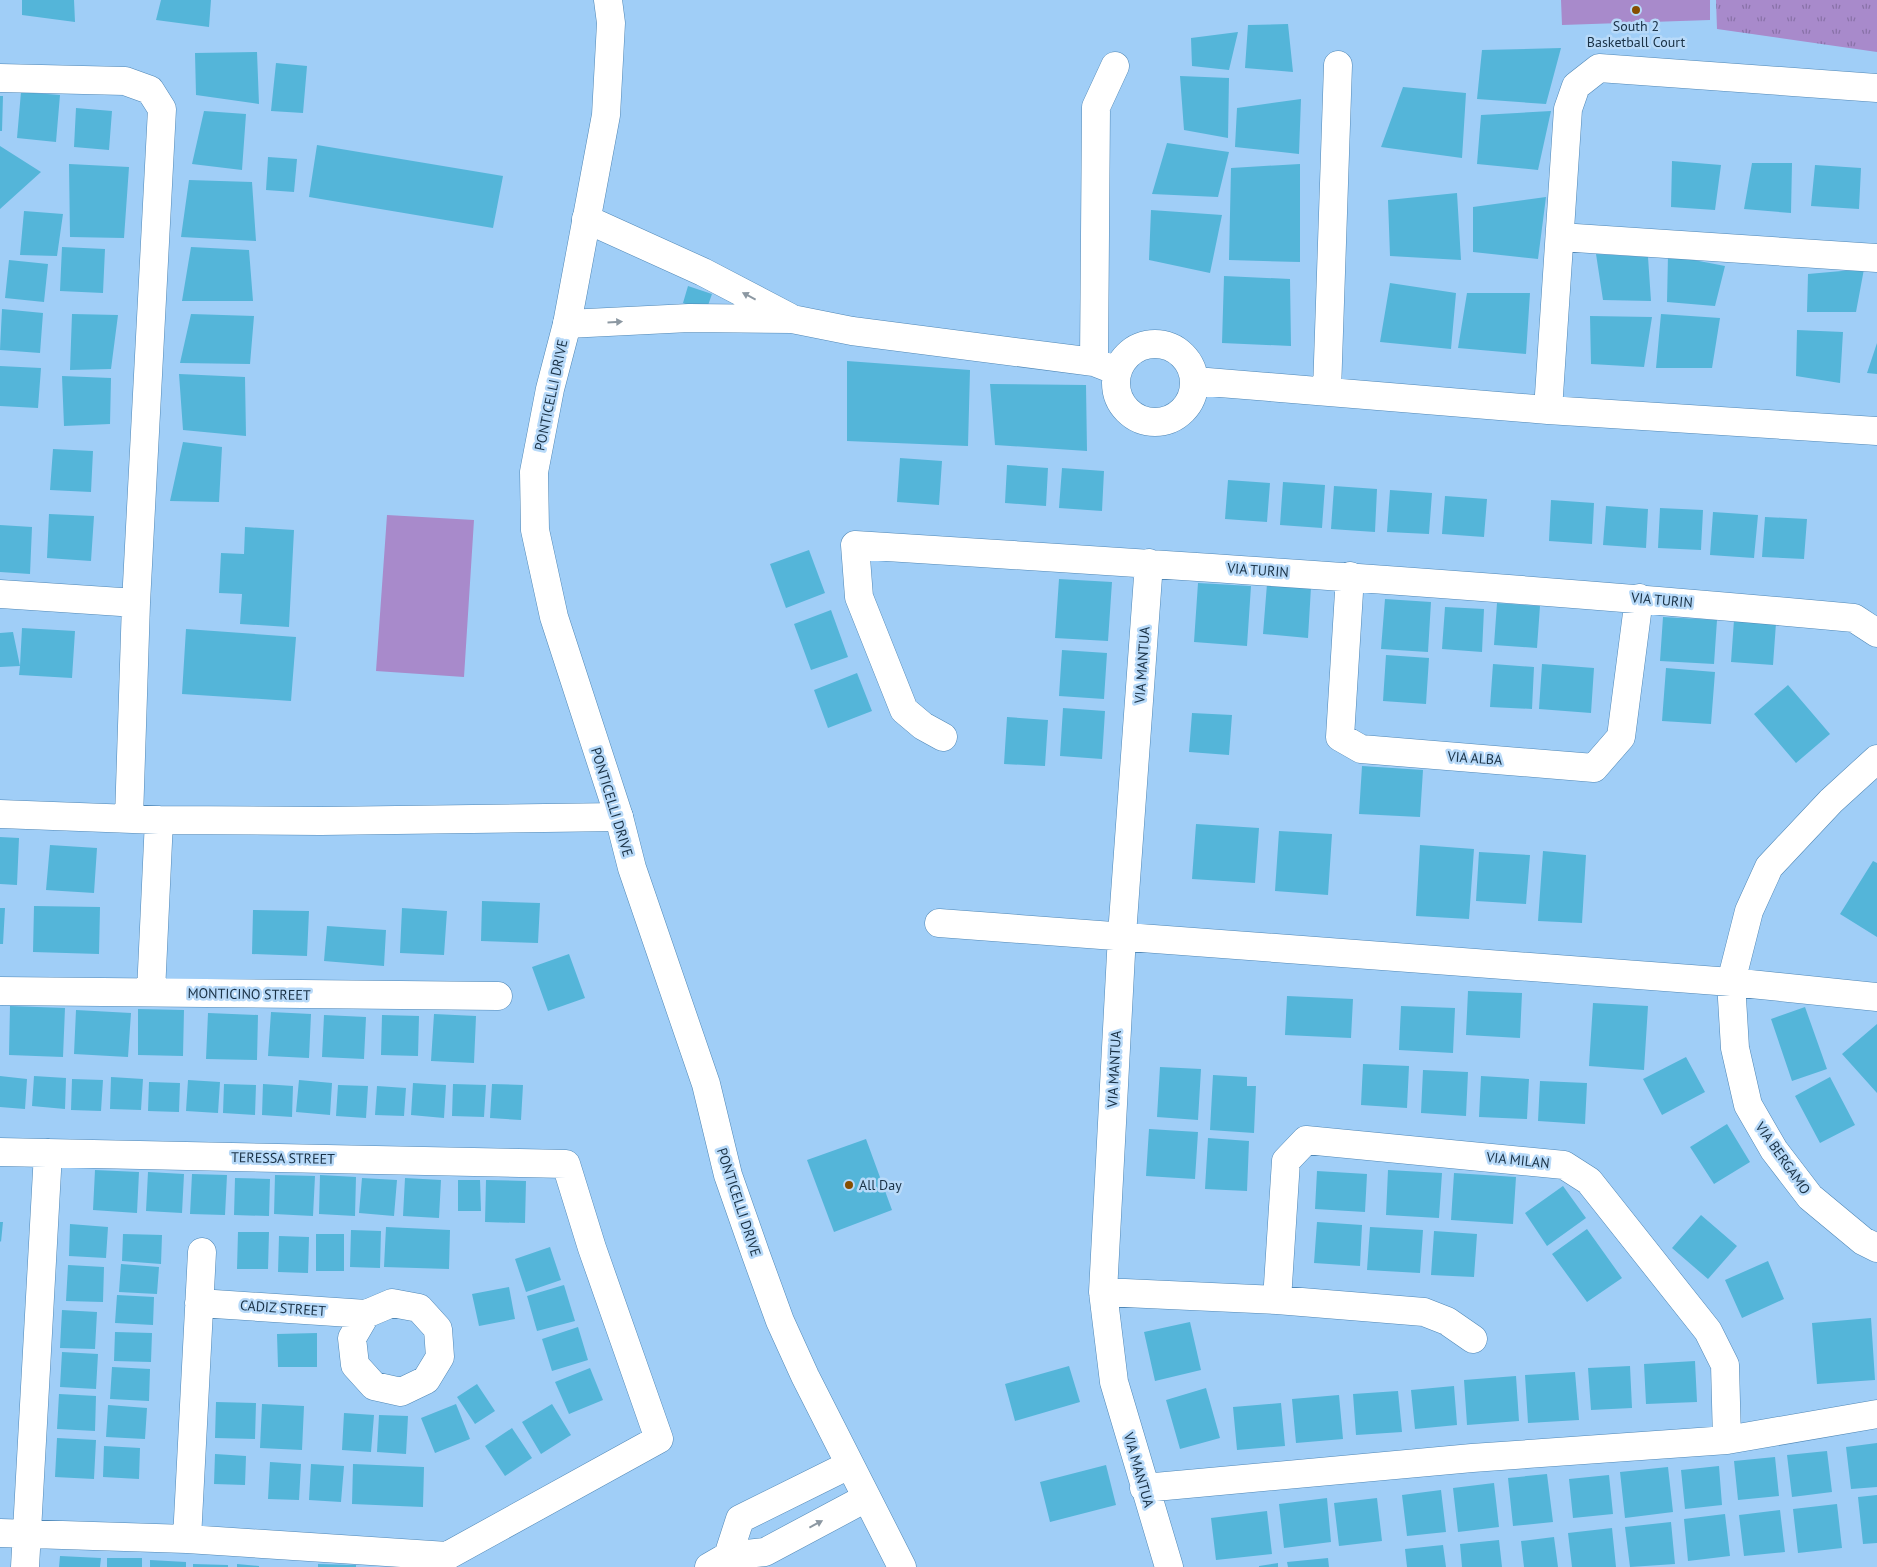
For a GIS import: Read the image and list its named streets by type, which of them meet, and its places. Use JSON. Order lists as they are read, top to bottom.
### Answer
{
  "streets": {
    "street": [
      "PONTICELLI DRIVE",
      "VIA TURIN",
      "VIA MANTUA",
      "VIA ALBA",
      "MONTICINO STREET",
      "TERESSA STREET",
      "VIA BERGAMO",
      "VIA MILAN",
      "CADIZ STREET"
    ]
  },
  "crossings": [
    ["VIA TURIN", "VIA MANTUA"],
    ["VIA TURIN", "VIA ALBA"]
  ],
  "places": ["South 2 Basketball Court", "All Day"]
}
